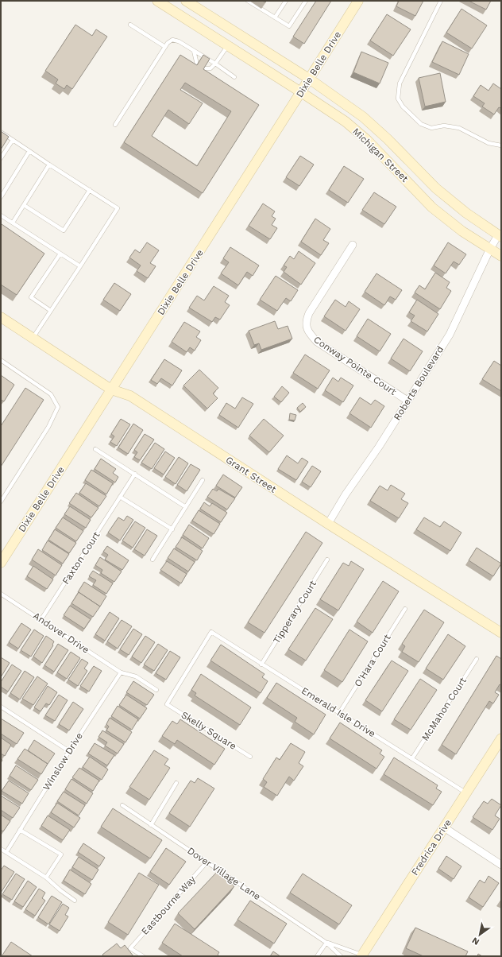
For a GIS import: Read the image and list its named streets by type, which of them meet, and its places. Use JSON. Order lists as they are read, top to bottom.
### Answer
{
  "streets": {
    "street": [
      "Dixie Belle Drive",
      "Michigan Street",
      "Conway Pointe Court",
      "Roberts Boulevard",
      "Grant Street",
      "Fredrica Drive"
    ],
    "lane": [
      "Faxton Court",
      "Tipperary Court",
      "Andover Drive",
      "O'Hara Court",
      "McMahon Court",
      "Emerald Isle Drive",
      "Skelly Square",
      "Winslow Drive",
      "Dover Village Lane",
      "Eastbourne Way"
    ]
  },
  "crossings": [
    ["Dixie Belle Drive", "Michigan Street"],
    ["Dixie Belle Drive", "Grant Street"],
    ["Michigan Street", "Roberts Boulevard"],
    ["Conway Pointe Court", "Roberts Boulevard"],
    ["Roberts Boulevard", "Grant Street"],
    ["Faxton Court", "Andover Drive"],
    ["Tipperary Court", "Emerald Isle Drive"],
    ["Andover Drive", "Winslow Drive"],
    ["O'Hara Court", "Emerald Isle Drive"],
    ["McMahon Court", "Emerald Isle Drive"],
    ["Emerald Isle Drive", "Skelly Square"],
    ["Emerald Isle Drive", "Fredrica Drive"],
    ["Fredrica Drive", "Dover Village Lane"],
    ["Dover Village Lane", "Eastbourne Way"]
  ],
  "north": "bottom left"
}
